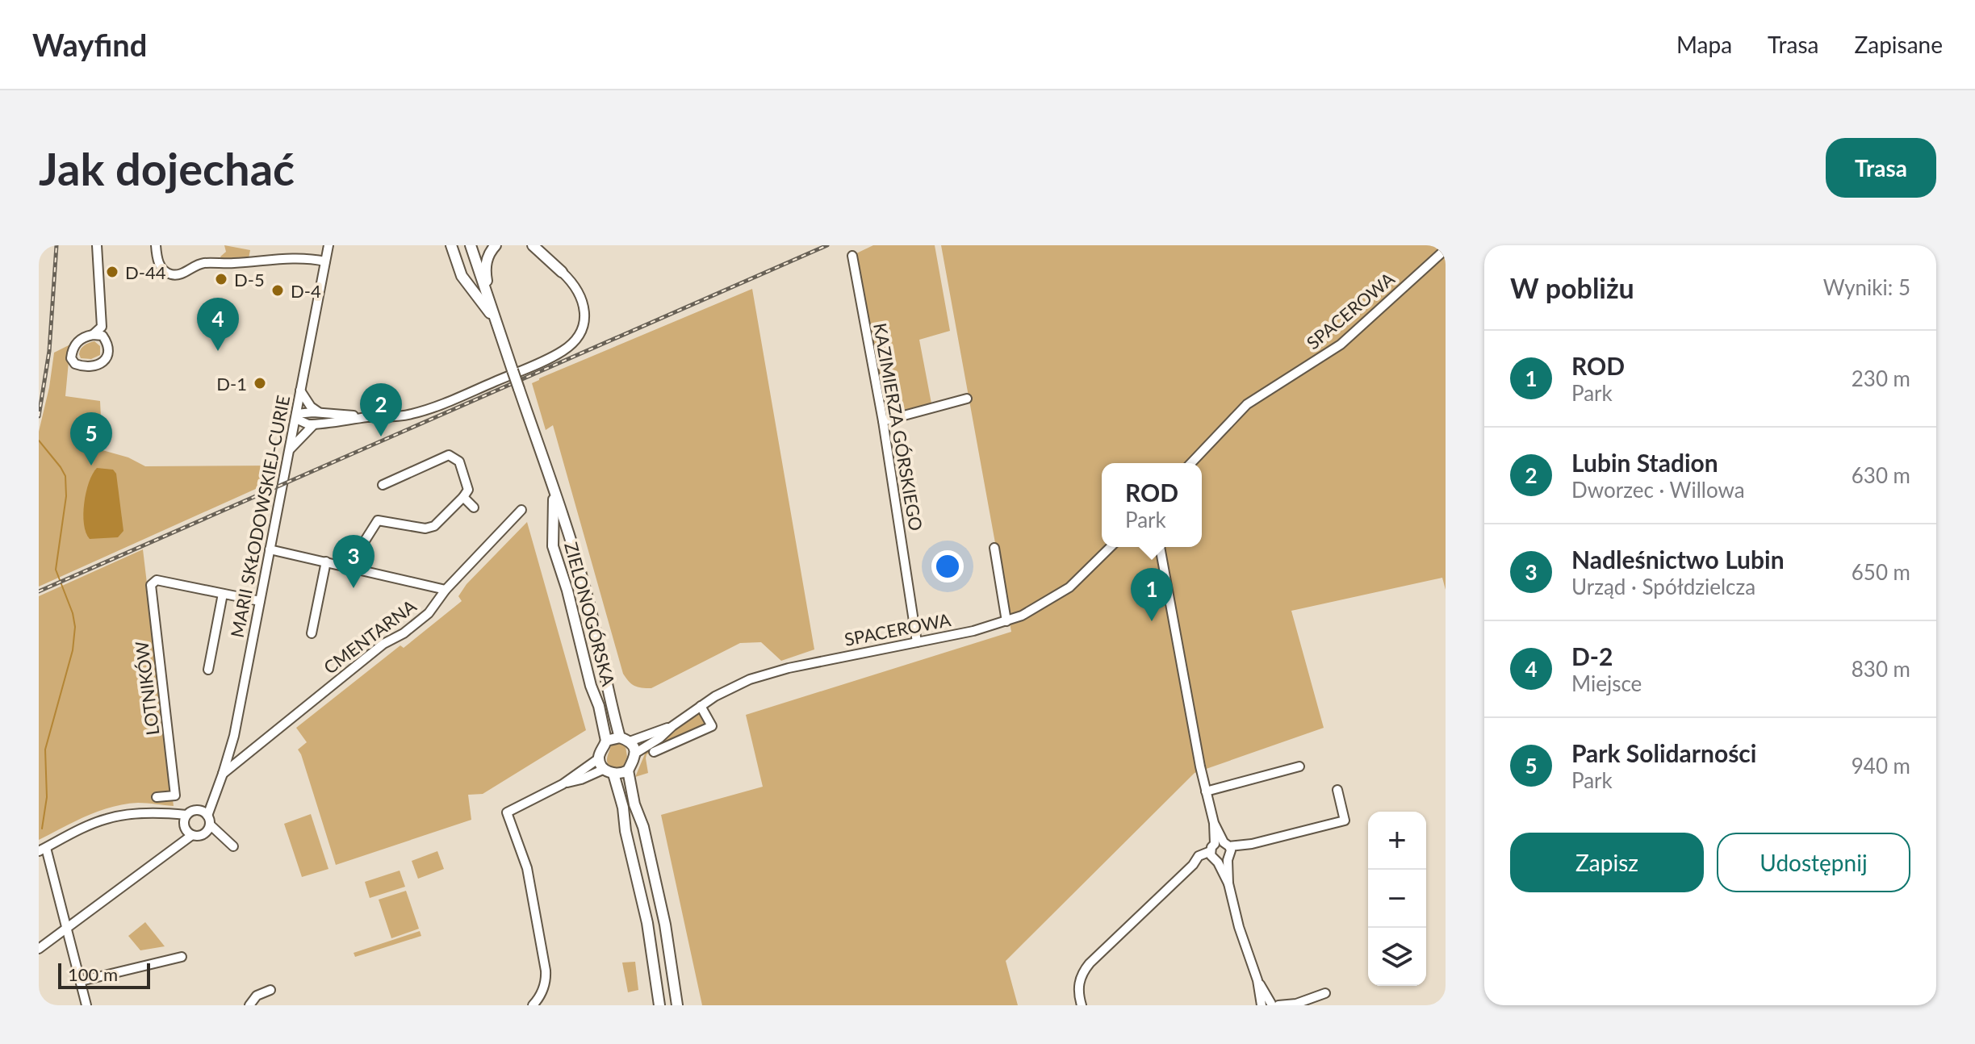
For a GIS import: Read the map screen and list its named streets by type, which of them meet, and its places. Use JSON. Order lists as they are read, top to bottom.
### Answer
{
  "streets": {
    "main road": ["ZIELONOGÓRSKA"],
    "street": [
      "SPACEROWA",
      "KAZIMIERZA GÓRSKIEGO",
      "MARII SKŁODOWSKIEJ-CURIE",
      "CMENTARNA",
      "LOTNIKÓW"
    ]
  },
  "crossings": [
    ["SPACEROWA", "KAZIMIERZA GÓRSKIEGO"],
    ["SPACEROWA", "ZIELONOGÓRSKA"],
    ["MARII SKŁODOWSKIEJ-CURIE", "CMENTARNA"]
  ],
  "places": [
    "D-44",
    "D-5",
    "D-4",
    "D-1"
  ],
  "scale_bar": "100 m",
  "page": {
    "header": "Wayfind",
    "nav": ["Mapa", "Trasa", "Zapisane"],
    "buttons": [
      "Trasa",
      ["Zapisz", "Udostępnij"]
    ],
    "title": "Jak dojechać",
    "heading": ["W pobliżu", "Wyniki: 5"],
    "pins": [
      "4",
      "2",
      "5",
      "3",
      "1"
    ],
    "list": [
      {
        "mark": "1",
        "name": "ROD",
        "note": "Park",
        "value": "230 m"
      },
      {
        "mark": "2",
        "name": "Lubin Stadion",
        "note": "Dworzec · Willowa",
        "value": "630 m"
      },
      {
        "mark": "3",
        "name": "Nadleśnictwo Lubin",
        "note": "Urząd · Spółdzielcza",
        "value": "650 m"
      },
      {
        "mark": "4",
        "name": "D-2",
        "note": "Miejsce",
        "value": "830 m"
      },
      {
        "mark": "5",
        "name": "Park Solidarności",
        "note": "Park",
        "value": "940 m"
      }
    ],
    "popup": ["ROD", "Park"],
    "map_buttons": ["+", "−"],
    "scale": "100 m"
  }
}
